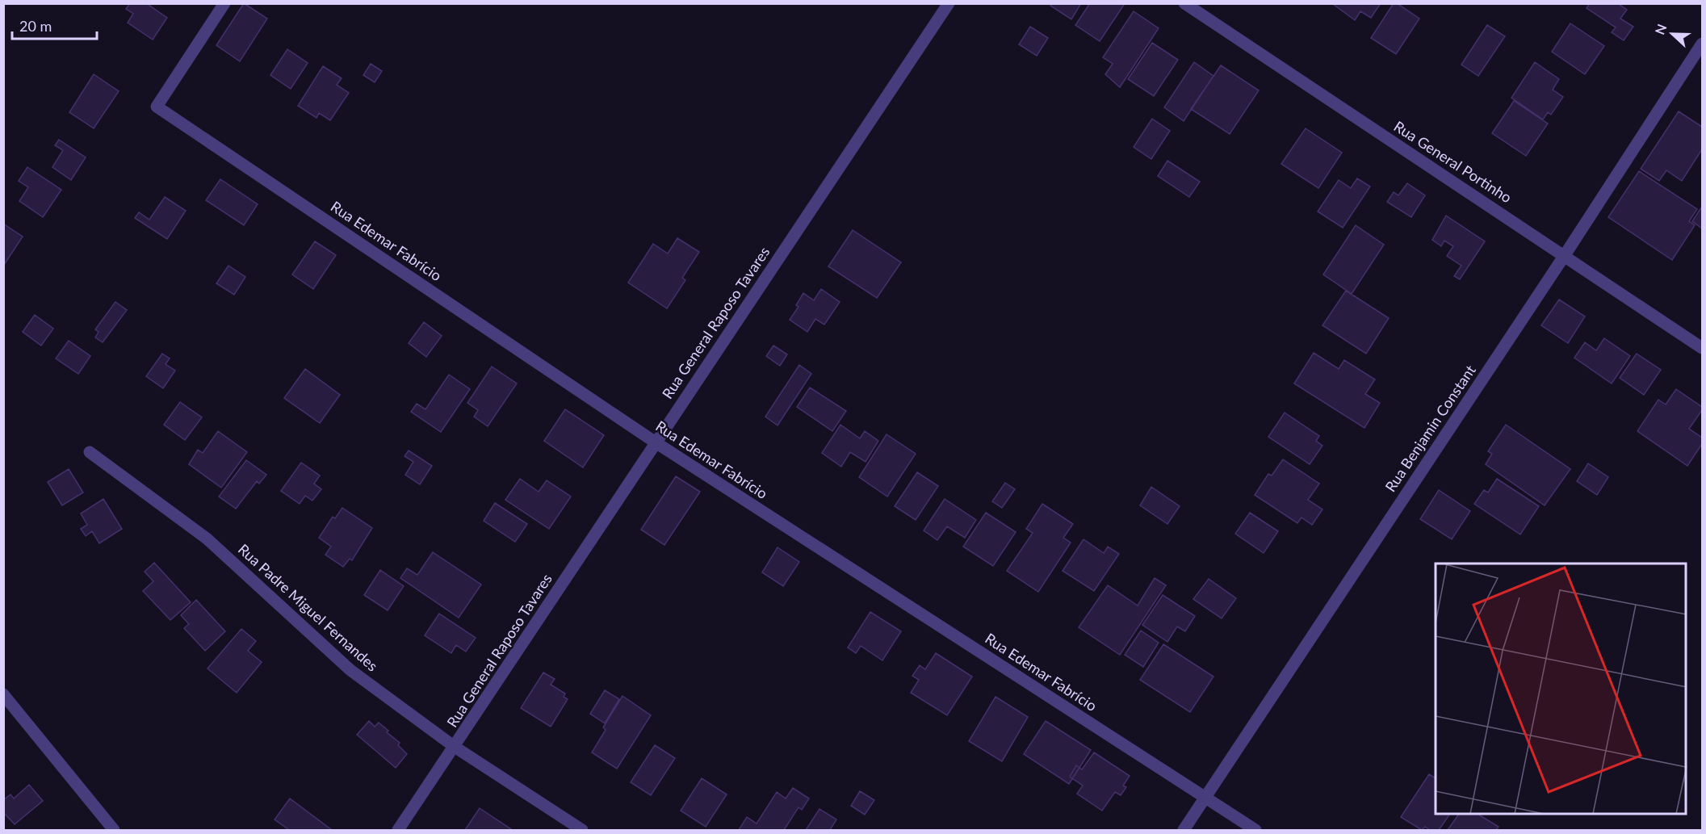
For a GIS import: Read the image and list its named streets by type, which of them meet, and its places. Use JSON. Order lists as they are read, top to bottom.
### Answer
{
  "streets": {
    "street": [
      "Rua General Portinho",
      "Rua Edemar Fabrício",
      "Rua General Raposo Tavares",
      "Rua Benjamin Constant",
      "Rua Padre Miguel Fernandes"
    ]
  },
  "crossings": [
    ["Rua General Portinho", "Rua Benjamin Constant"],
    ["Rua Edemar Fabrício", "Rua General Raposo Tavares"],
    ["Rua Edemar Fabrício", "Rua Benjamin Constant"],
    ["Rua General Raposo Tavares", "Rua Padre Miguel Fernandes"]
  ],
  "scale_bar": "20 m",
  "north": "left"
}
